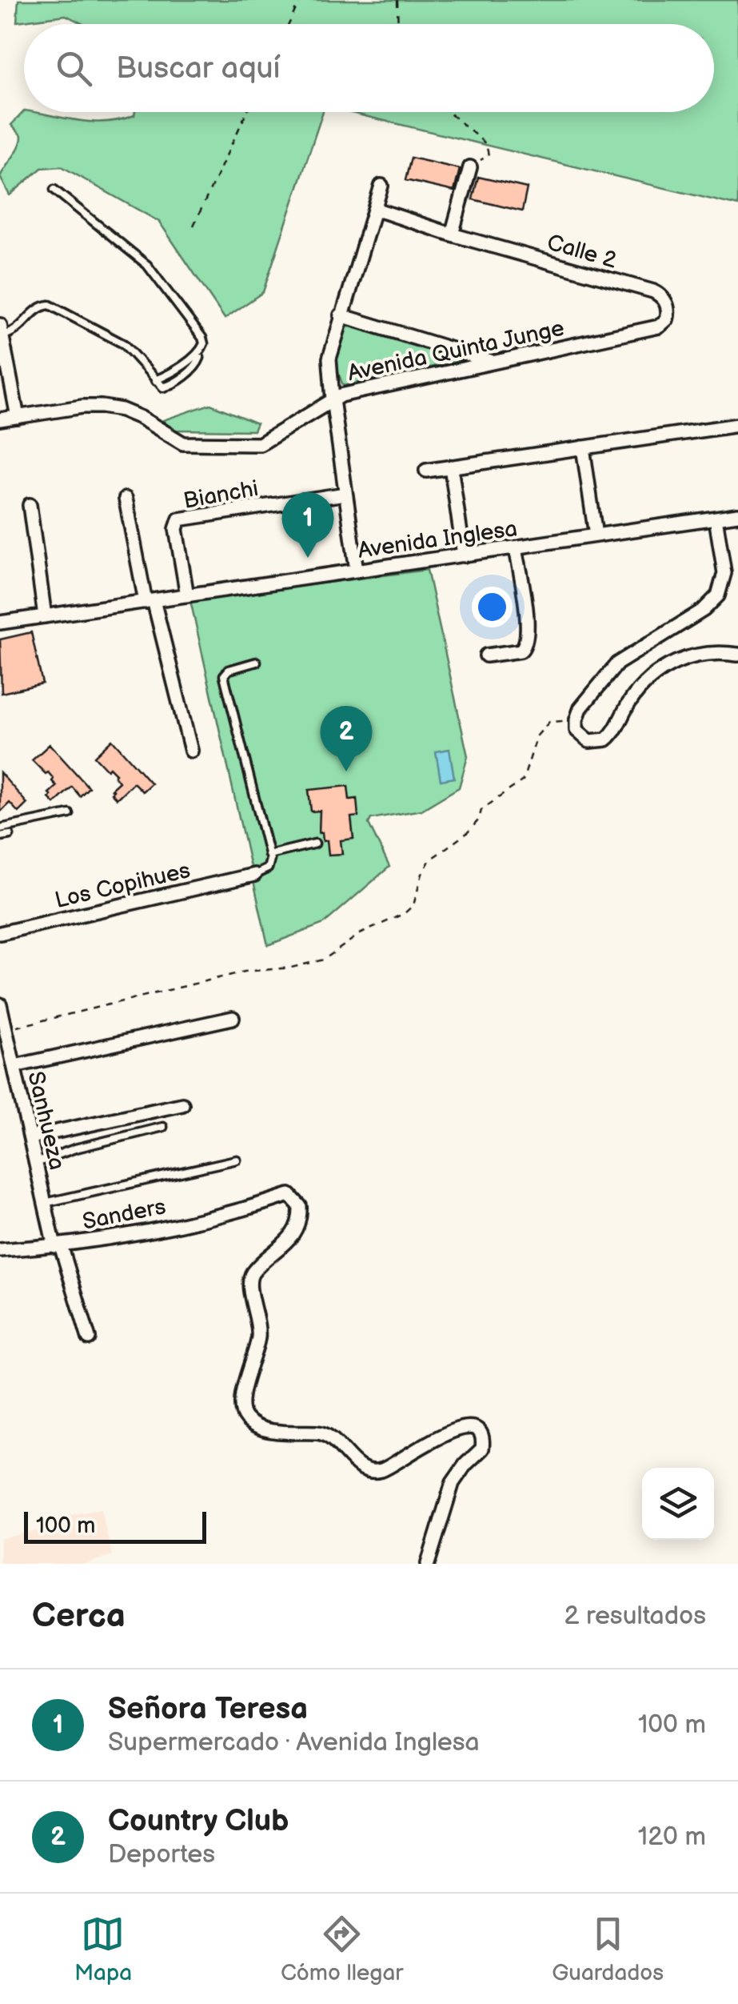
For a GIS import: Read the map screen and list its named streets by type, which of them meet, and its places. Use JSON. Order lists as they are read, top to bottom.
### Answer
{
  "streets": {
    "street": [
      "Calle 2",
      "Avenida Quinta Junge",
      "Bianchi",
      "Avenida Inglesa",
      "Los Copihues",
      "Sanhueza",
      "Sanders"
    ]
  },
  "crossings": [
    ["Calle 2", "Avenida Quinta Junge"],
    ["Bianchi", "Avenida Inglesa"],
    ["Sanhueza", "Sanders"]
  ],
  "scale_bar": "100 m",
  "page": {
    "search": "Buscar aquí",
    "pins": ["1", "2"],
    "scale": "100 m",
    "heading": ["Cerca", "2 resultados"],
    "list": [
      {
        "mark": "1",
        "name": "Señora Teresa",
        "note": "Supermercado · Avenida Inglesa",
        "value": "100 m"
      },
      {
        "mark": "2",
        "name": "Country Club",
        "note": "Deportes",
        "value": "120 m"
      }
    ],
    "nav": ["Mapa", "Cómo llegar", "Guardados"]
  }
}
